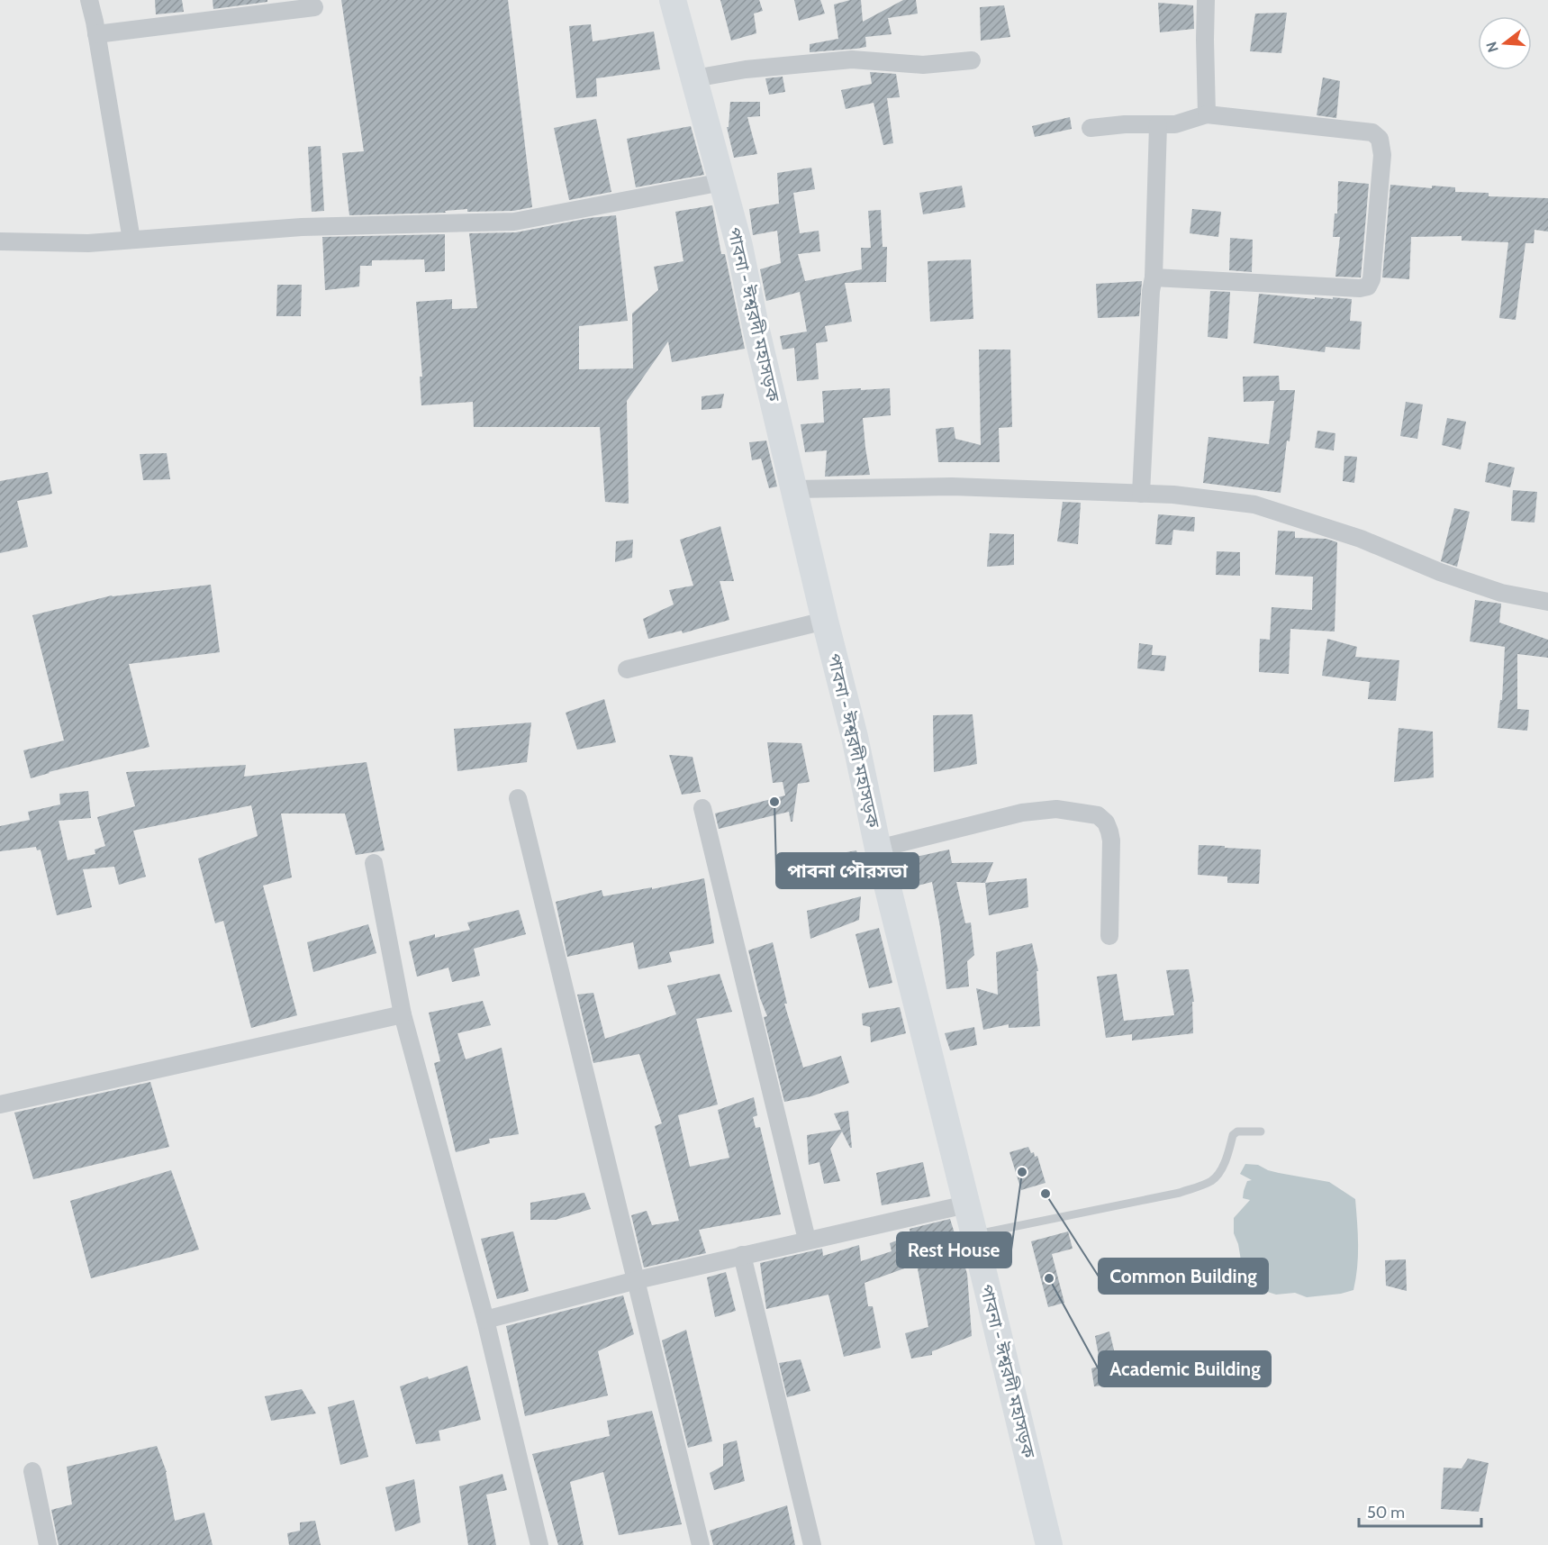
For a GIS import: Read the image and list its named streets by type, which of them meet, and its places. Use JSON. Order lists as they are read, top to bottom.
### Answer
{
  "streets": {
    "main road": ["পাবনা - ঈশ্বরদী মহাসড়ক"]
  },
  "places": [
    "পাবনা পৌরসভা",
    "Rest House",
    "Common Building",
    "Academic Building"
  ],
  "scale_bar": "50 m",
  "north": "left"
}
